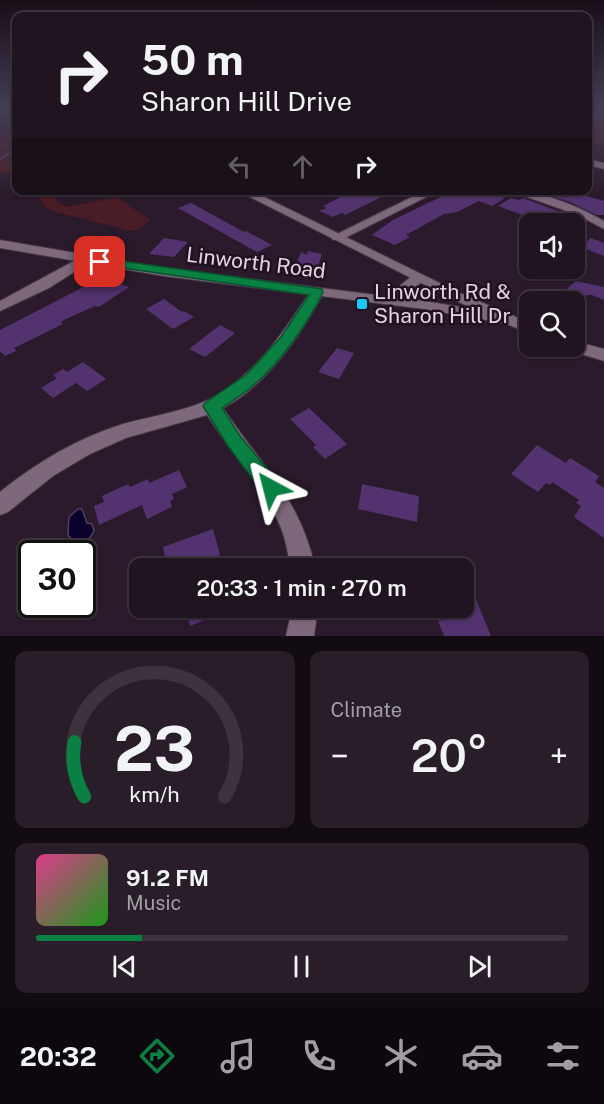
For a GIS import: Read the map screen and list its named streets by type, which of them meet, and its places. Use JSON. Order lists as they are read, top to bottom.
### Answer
{
  "streets": {
    "main road": ["Linworth Road"]
  },
  "places": {
    "transit": ["Linworth Rd & Sharon Hill Dr"]
  },
  "page": {
    "turn": ["50 m", "Sharon Hill Drive"],
    "limit": "30",
    "trip": "20:33 · 1 min · 270 m",
    "tile": "Climate",
    "heat": ["−", "20°", "+"],
    "song": ["91.2 FM", "Music"],
    "tabs": "20:32",
    "gauge": ["23", "km/h"]
  }
}
